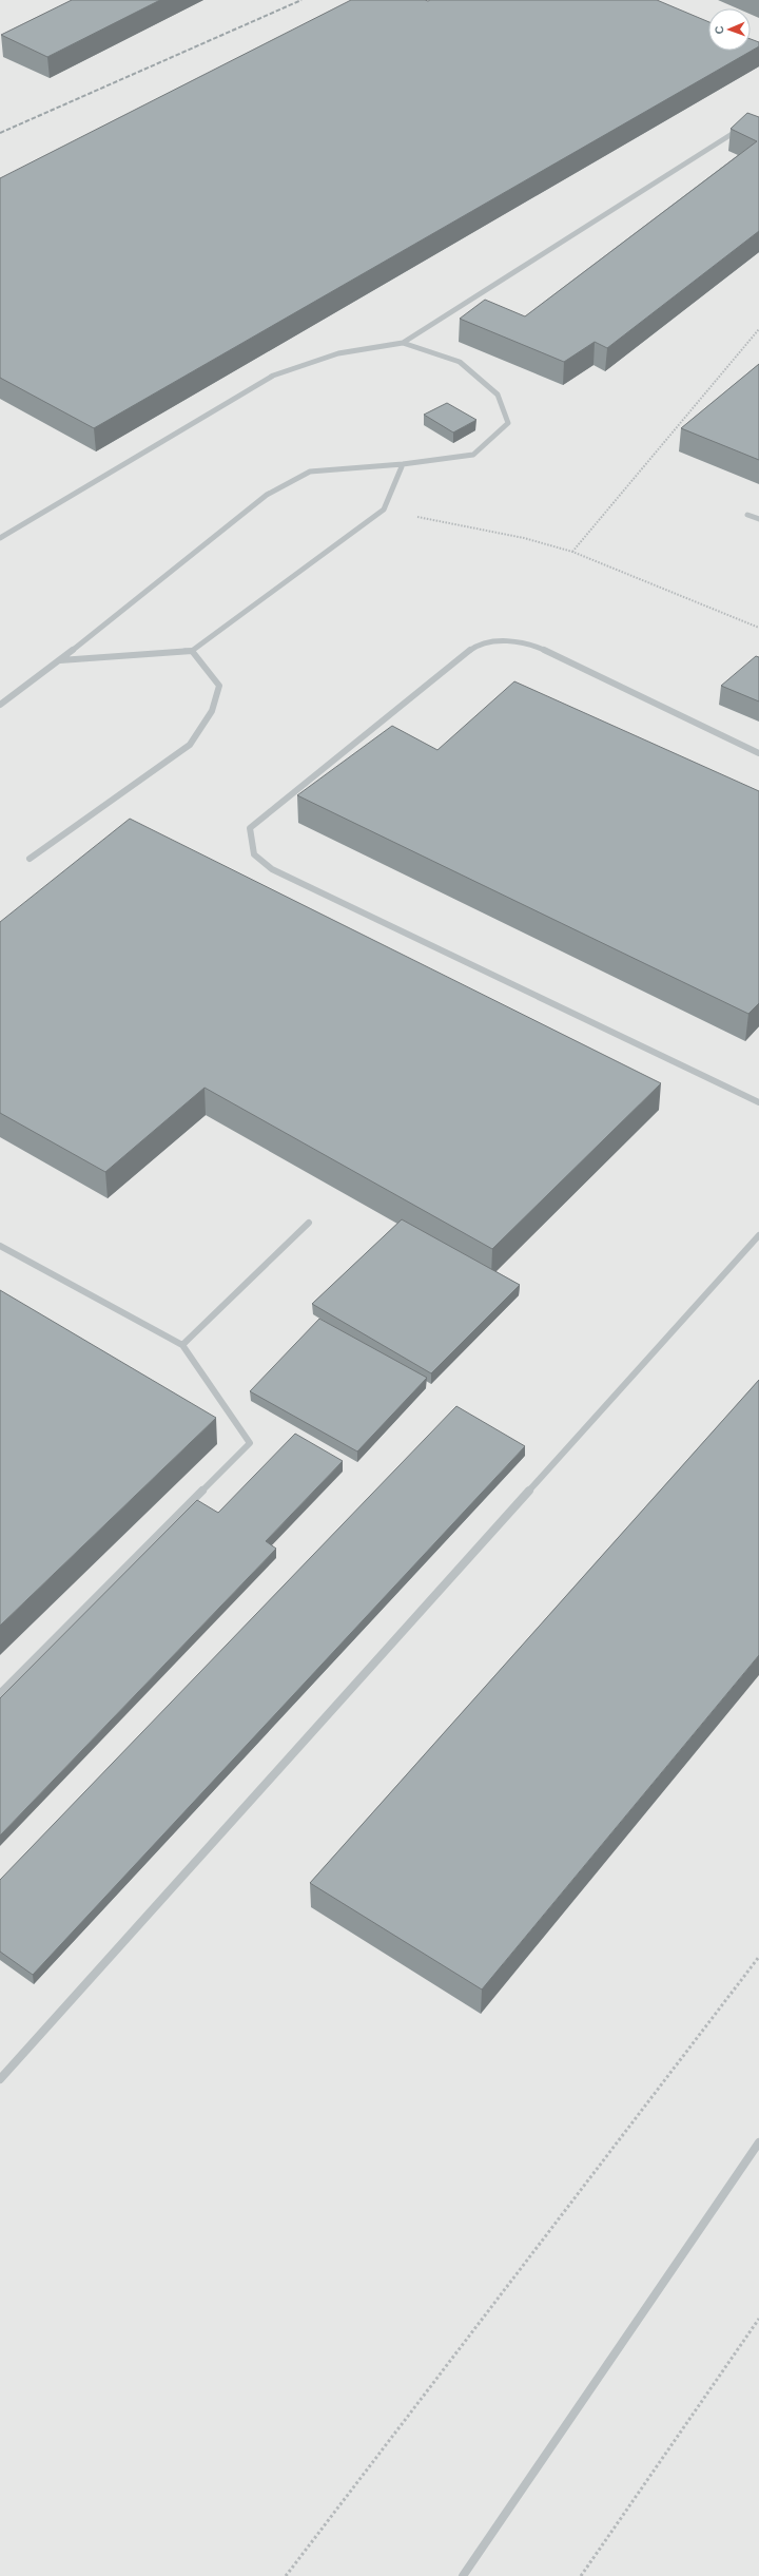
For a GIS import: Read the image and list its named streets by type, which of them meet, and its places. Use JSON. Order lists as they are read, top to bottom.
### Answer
{
  "north": "left"
}
